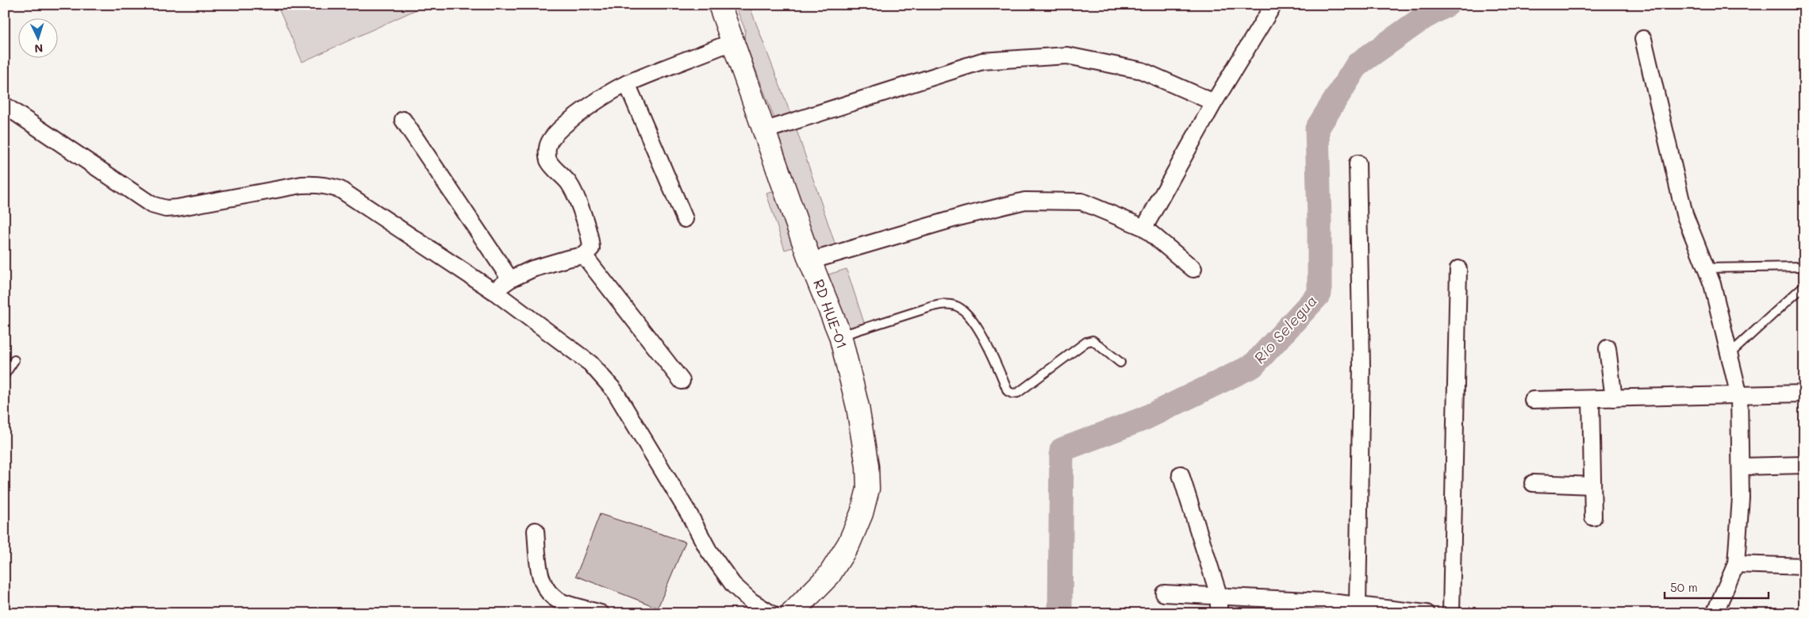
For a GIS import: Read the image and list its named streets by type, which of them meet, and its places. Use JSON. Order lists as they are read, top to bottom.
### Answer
{
  "streets": {
    "street": ["RD HUE-01"]
  },
  "water": ["Río Selegua"],
  "scale_bar": "50 m",
  "north": "bottom"
}
